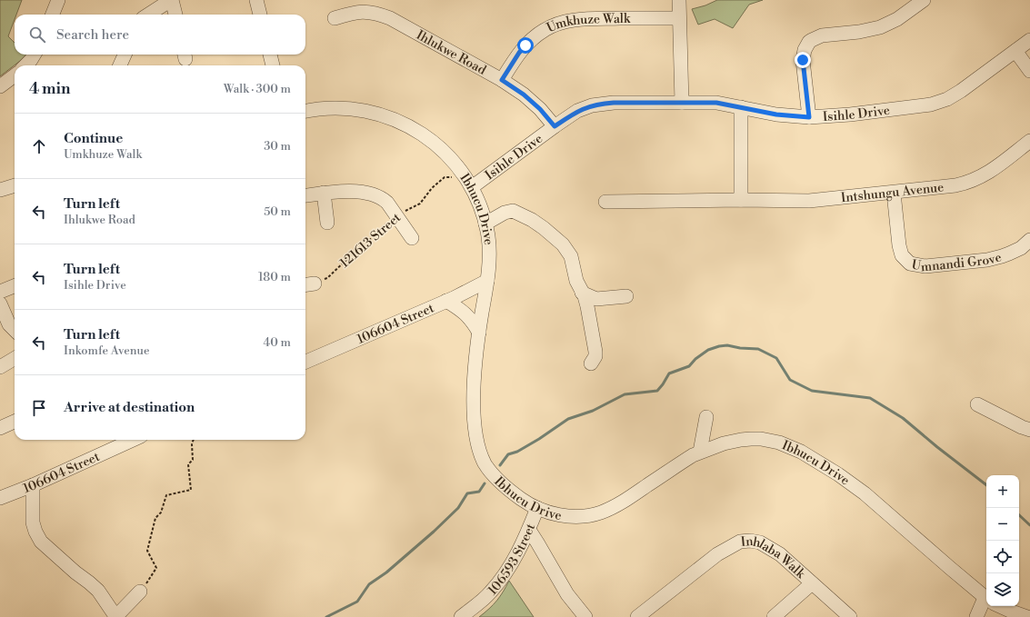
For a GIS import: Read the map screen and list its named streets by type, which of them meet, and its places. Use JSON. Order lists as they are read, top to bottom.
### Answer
{
  "streets": {
    "street": [
      "Umkhuze Walk",
      "Ihlukwe Road",
      "Isihle Drive",
      "Intshungu Avenue",
      "Ibhucu Drive",
      "Umnandi Grove",
      "106604 Street",
      "106593 Street",
      "Inhlaba Walk"
    ],
    "path": ["121613 Street"]
  },
  "crossings": [
    ["Umkhuze Walk", "Ihlukwe Road"],
    ["Ihlukwe Road", "Isihle Drive"],
    ["Isihle Drive", "Ibhucu Drive"],
    ["Intshungu Avenue", "Umnandi Grove"],
    ["Ibhucu Drive", "106604 Street"],
    ["Ibhucu Drive", "106593 Street"]
  ],
  "page": {
    "search": "Search here",
    "heading": ["4 min", "Walk · 300 m"],
    "list": [
      ["Continue", "Umkhuze Walk", "30 m"],
      ["Turn left", "Ihlukwe Road", "50 m"],
      ["Turn left", "Isihle Drive", "180 m"],
      ["Turn left", "Inkomfe Avenue", "40 m"],
      "Arrive at destination"
    ],
    "map_buttons": ["+", "−"]
  }
}
